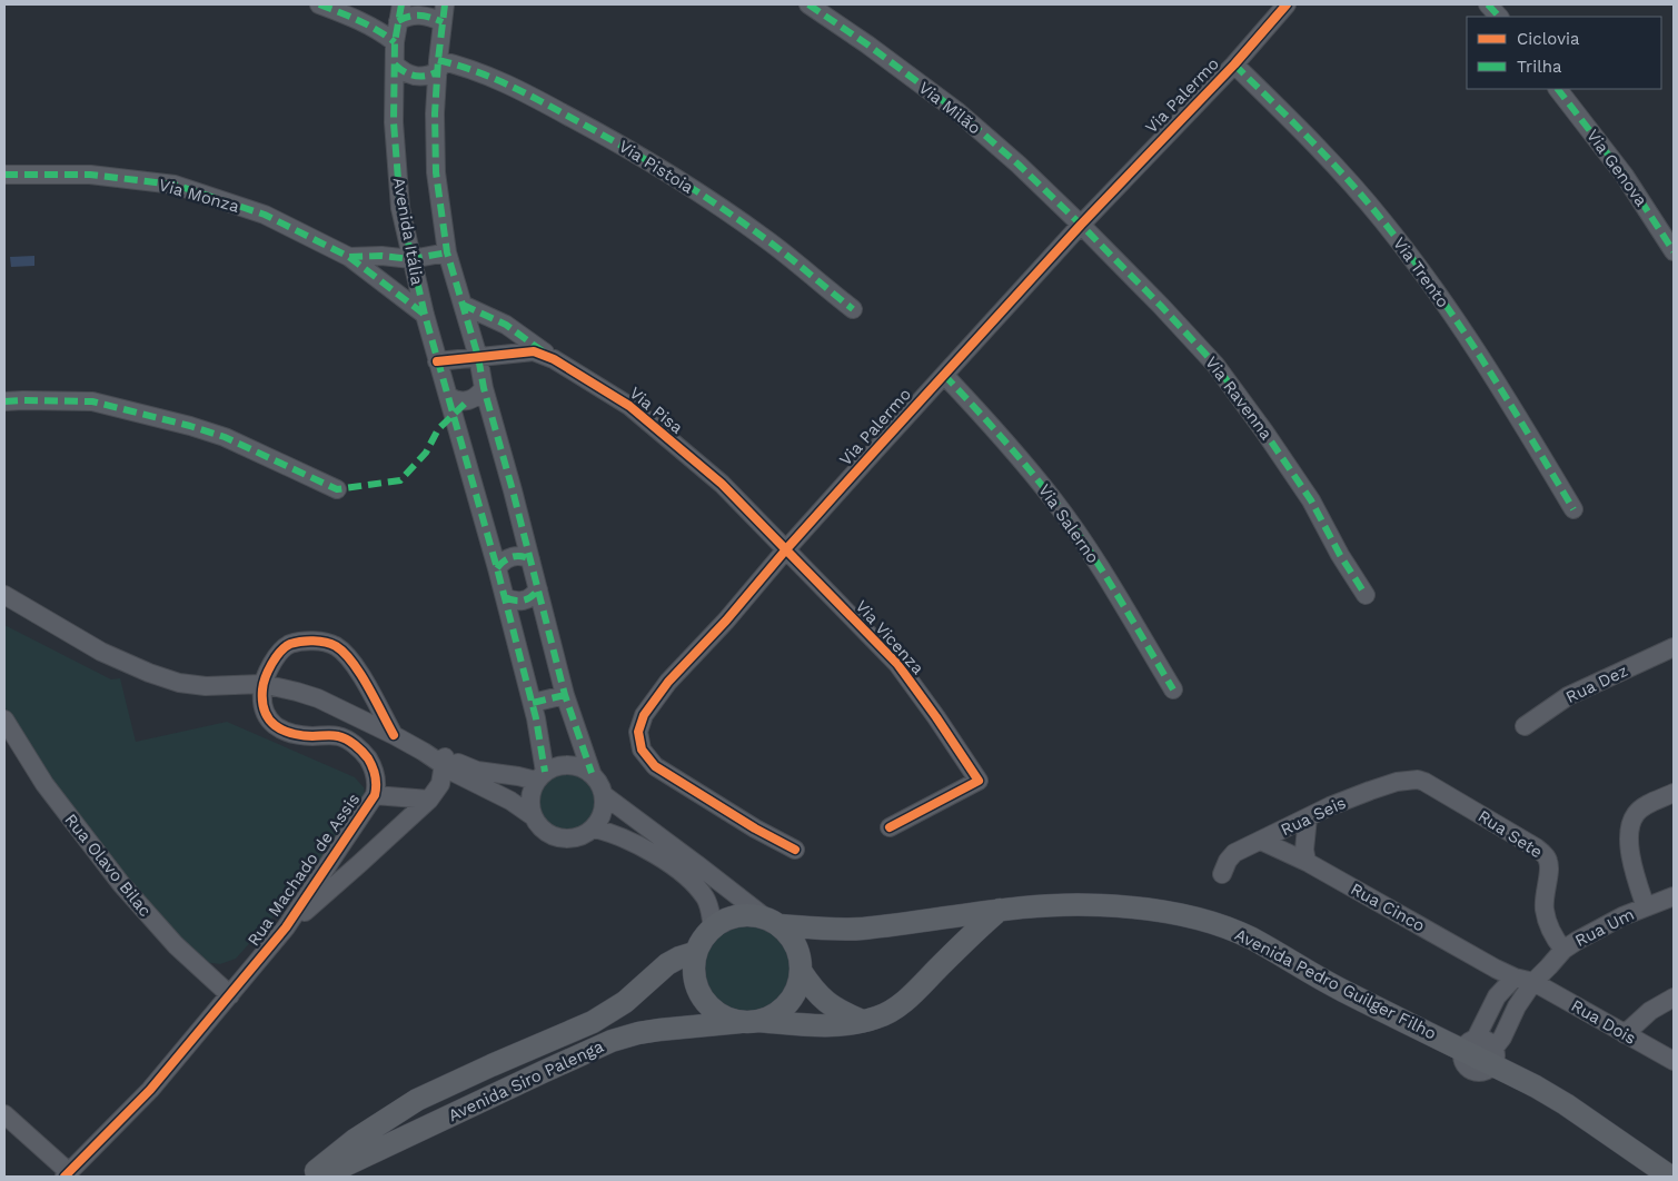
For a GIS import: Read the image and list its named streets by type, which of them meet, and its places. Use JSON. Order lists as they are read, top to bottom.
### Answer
{
  "streets": {
    "main road": ["Avenida Pedro Guilger Filho", "Avenida Siro Palenga"],
    "street": [
      "Via Palermo",
      "Via Milão",
      "Via Pistoia",
      "Via Genova",
      "Via Monza",
      "Avenida Itália",
      "Via Trento",
      "Via Ravenna",
      "Via Pisa",
      "Via Salerno",
      "Via Vicenza",
      "Rua Dez",
      "Rua Seis",
      "Rua Sete",
      "Rua Olavo Bilac",
      "Rua Machado de Assis",
      "Rua Cinco",
      "Rua Um",
      "Rua Dois"
    ]
  },
  "crossings": [
    ["Via Palermo", "Via Milão"],
    ["Via Palermo", "Via Trento"],
    ["Via Palermo", "Via Ravenna"],
    ["Via Palermo", "Via Pisa"],
    ["Via Palermo", "Via Salerno"],
    ["Via Palermo", "Via Vicenza"],
    ["Via Milão", "Via Ravenna"],
    ["Via Monza", "Avenida Itália"],
    ["Via Pisa", "Via Vicenza"],
    ["Rua Seis", "Rua Sete"],
    ["Rua Seis", "Rua Cinco"],
    ["Rua Sete", "Rua Um"],
    ["Rua Olavo Bilac", "Rua Machado de Assis"],
    ["Rua Um", "Avenida Pedro Guilger Filho"],
    ["Rua Um", "Rua Dois"],
    ["Avenida Pedro Guilger Filho", "Avenida Siro Palenga"]
  ],
  "legend": ["Ciclovia", "Trilha"]
}
